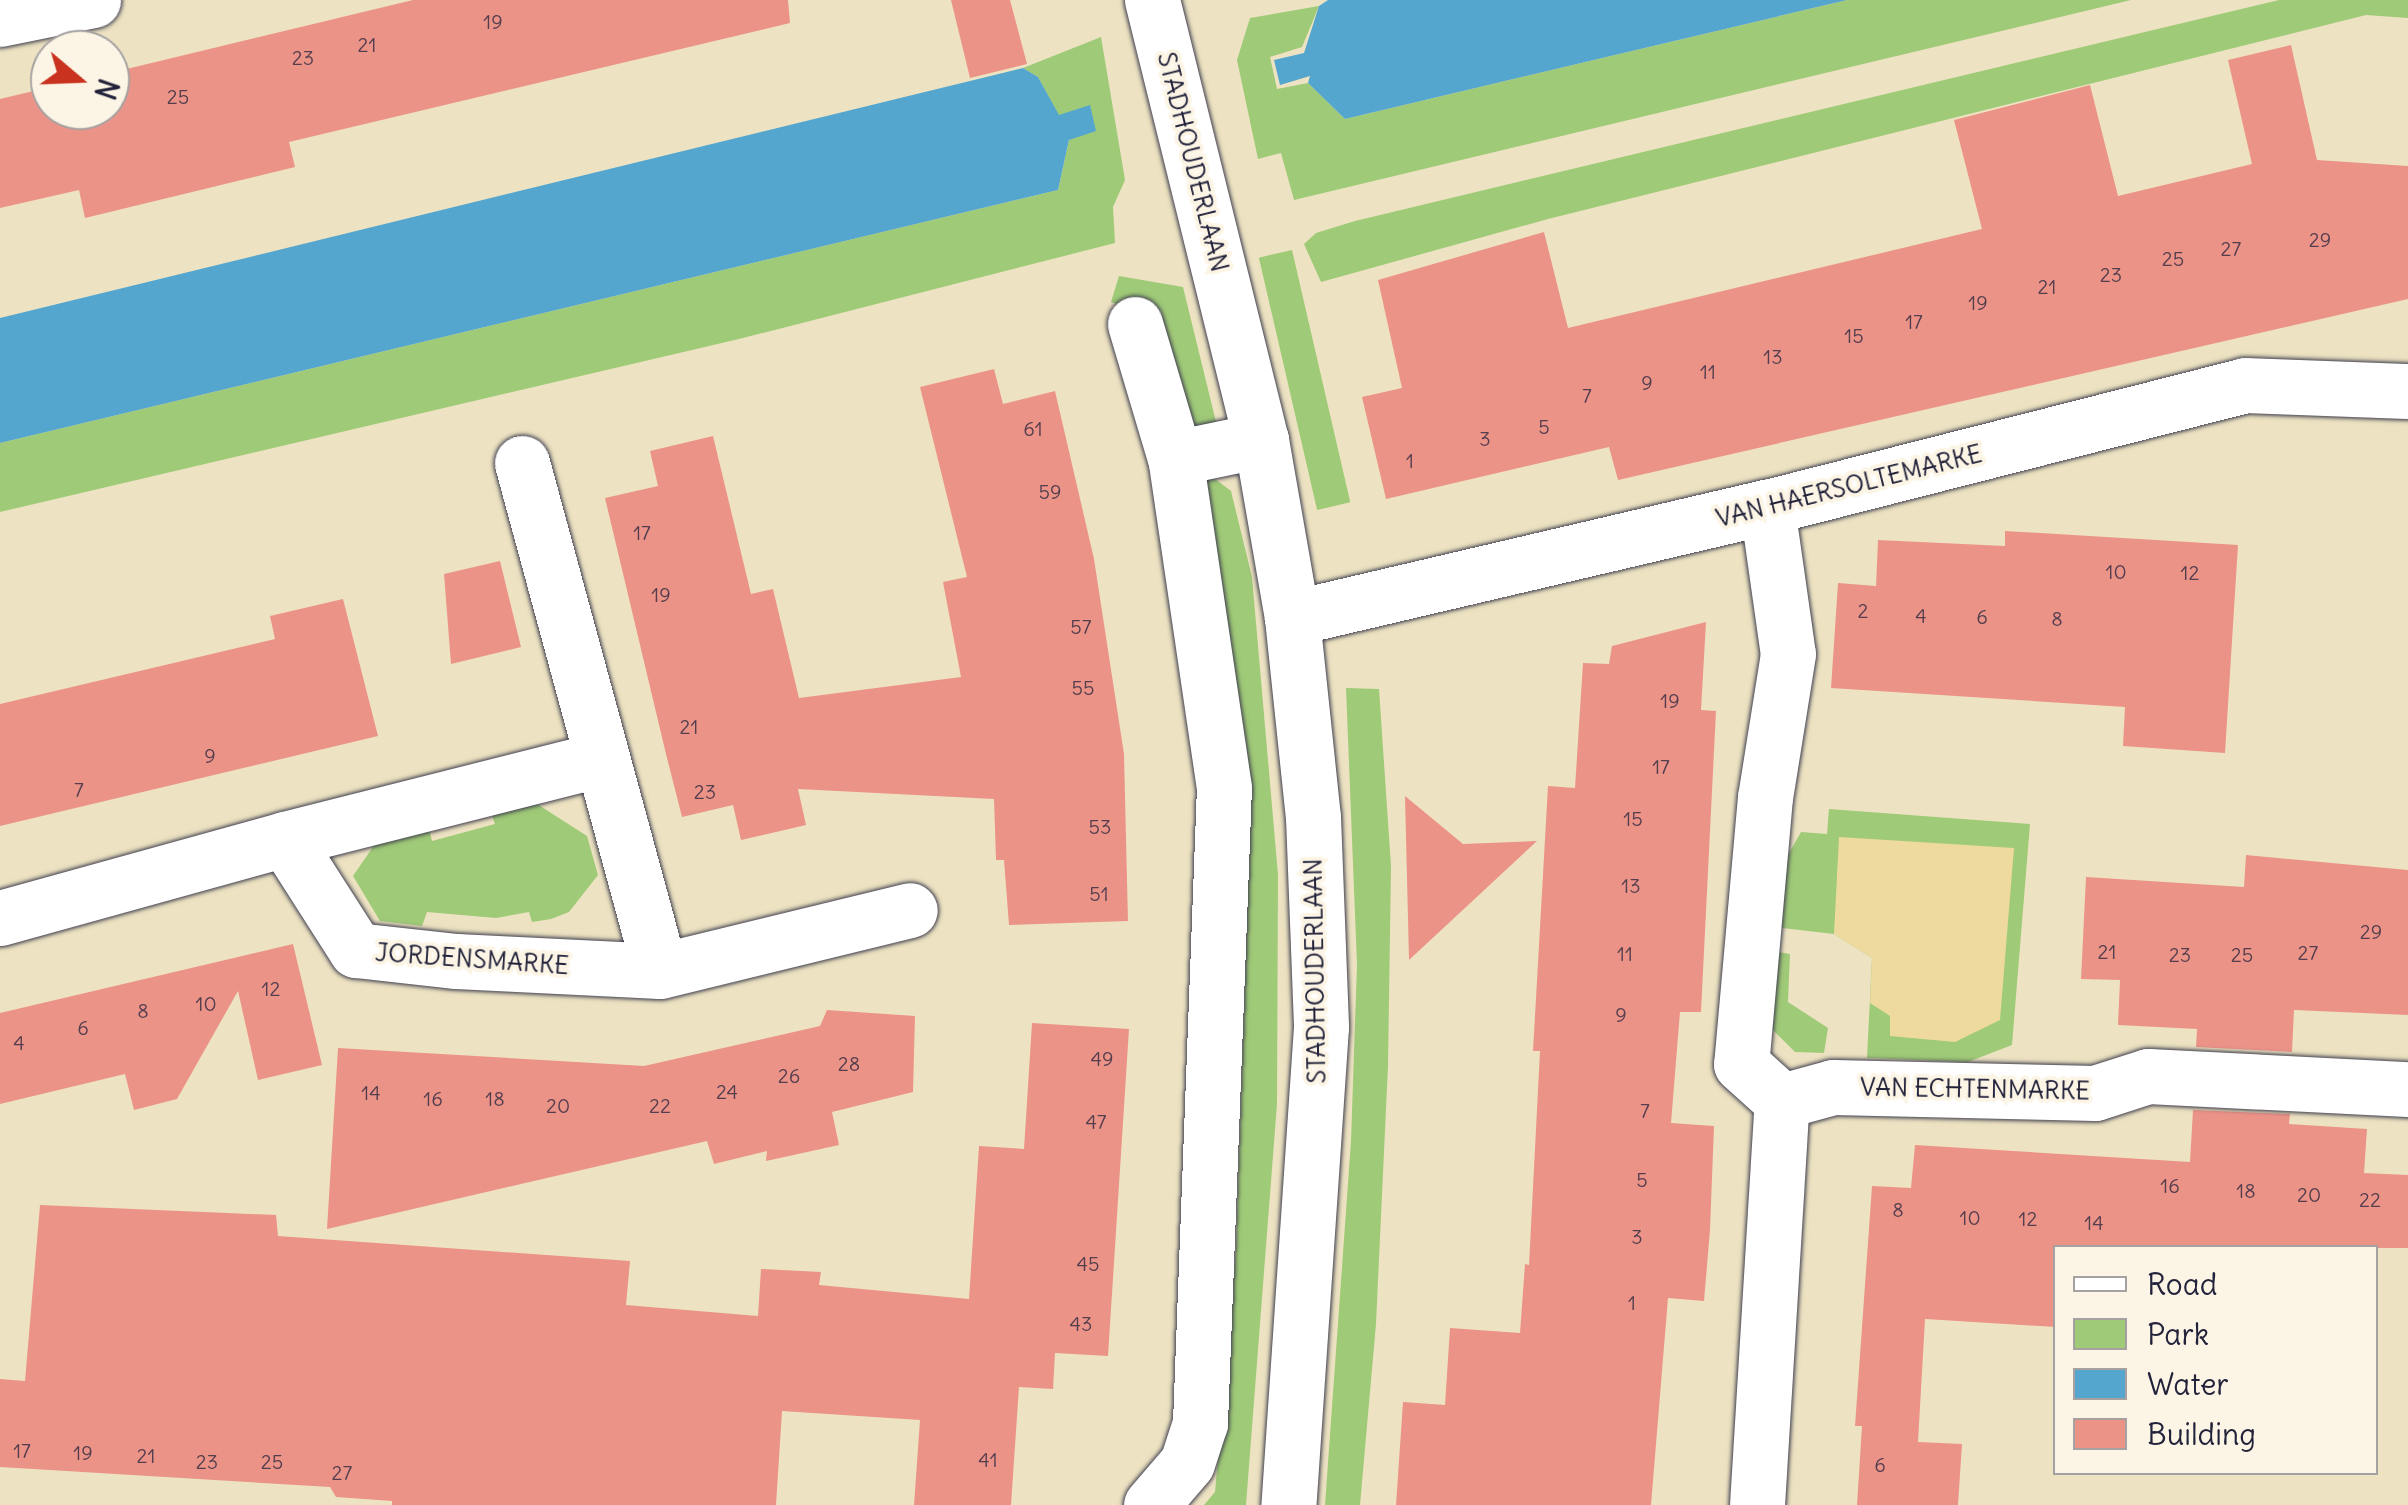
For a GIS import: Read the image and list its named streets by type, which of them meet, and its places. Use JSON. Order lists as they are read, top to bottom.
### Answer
{
  "streets": {
    "street": [
      "STADHOUDERLAAN",
      "VAN HAERSOLTEMARKE",
      "JORDENSMARKE",
      "VAN ECHTENMARKE"
    ]
  },
  "crossings": [
    ["STADHOUDERLAAN", "VAN HAERSOLTEMARKE"]
  ],
  "house_numbers": [
    "19",
    "21",
    "23",
    "25",
    "29",
    "27",
    "25",
    "23",
    "21",
    "19",
    "17",
    "15",
    "13",
    "11",
    "9",
    "7",
    "5",
    "61",
    "3",
    "1",
    "59",
    "17",
    "10",
    "12",
    "19",
    "2",
    "4",
    "6",
    "8",
    "57",
    "55",
    "19",
    "21",
    "9",
    "17",
    "7",
    "23",
    "15",
    "53",
    "13",
    "51",
    "29",
    "21",
    "27",
    "11",
    "23",
    "25",
    "12",
    "10",
    "8",
    "9",
    "6",
    "4",
    "49",
    "28",
    "26",
    "24",
    "14",
    "16",
    "18",
    "20",
    "22",
    "7",
    "47",
    "5",
    "16",
    "18",
    "20",
    "22",
    "8",
    "10",
    "12",
    "14",
    "3",
    "45",
    "1",
    "43",
    "17",
    "19",
    "21",
    "41",
    "23",
    "25",
    "6",
    "27"
  ],
  "legend": [
    "Road",
    "Park",
    "Water",
    "Building"
  ],
  "north": "right"
}
